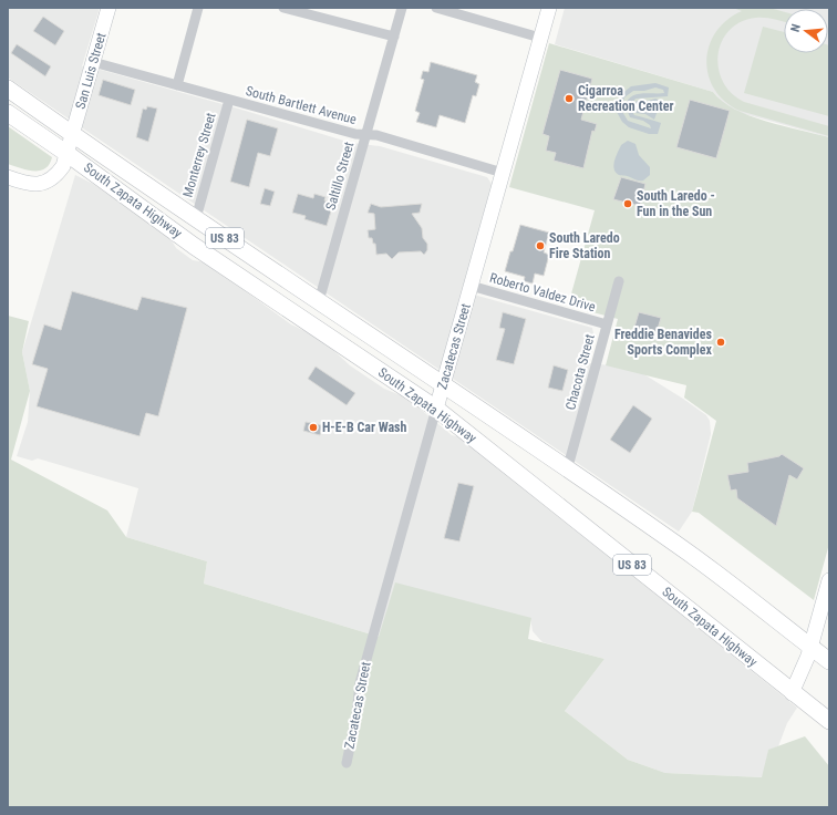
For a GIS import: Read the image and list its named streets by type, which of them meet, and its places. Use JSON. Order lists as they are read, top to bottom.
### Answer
{
  "streets": {
    "main road": ["South Zapata Highway", "US 83"],
    "street": [
      "San Luis Street",
      "South Bartlett Avenue",
      "Monterrey Street",
      "Saltillo Street",
      "Roberto Valdez Drive",
      "Zacatecas Street",
      "Chacota Street"
    ]
  },
  "crossings": [
    ["San Luis Street", "South Bartlett Avenue"],
    ["San Luis Street", "South Zapata Highway"],
    ["South Bartlett Avenue", "Monterrey Street"],
    ["South Bartlett Avenue", "Saltillo Street"],
    ["South Bartlett Avenue", "Zacatecas Street"],
    ["Monterrey Street", "South Zapata Highway"],
    ["Saltillo Street", "South Zapata Highway"],
    ["South Zapata Highway", "Zacatecas Street"],
    ["South Zapata Highway", "Chacota Street"],
    ["Roberto Valdez Drive", "Zacatecas Street"],
    ["Roberto Valdez Drive", "Chacota Street"]
  ],
  "places": [
    "Cigarroa Recreation Center",
    "South Laredo - Fun in the Sun",
    "South Laredo Fire Station",
    "Freddie Benavides Sports Complex",
    "H-E-B Car Wash"
  ],
  "north": "left"
}
